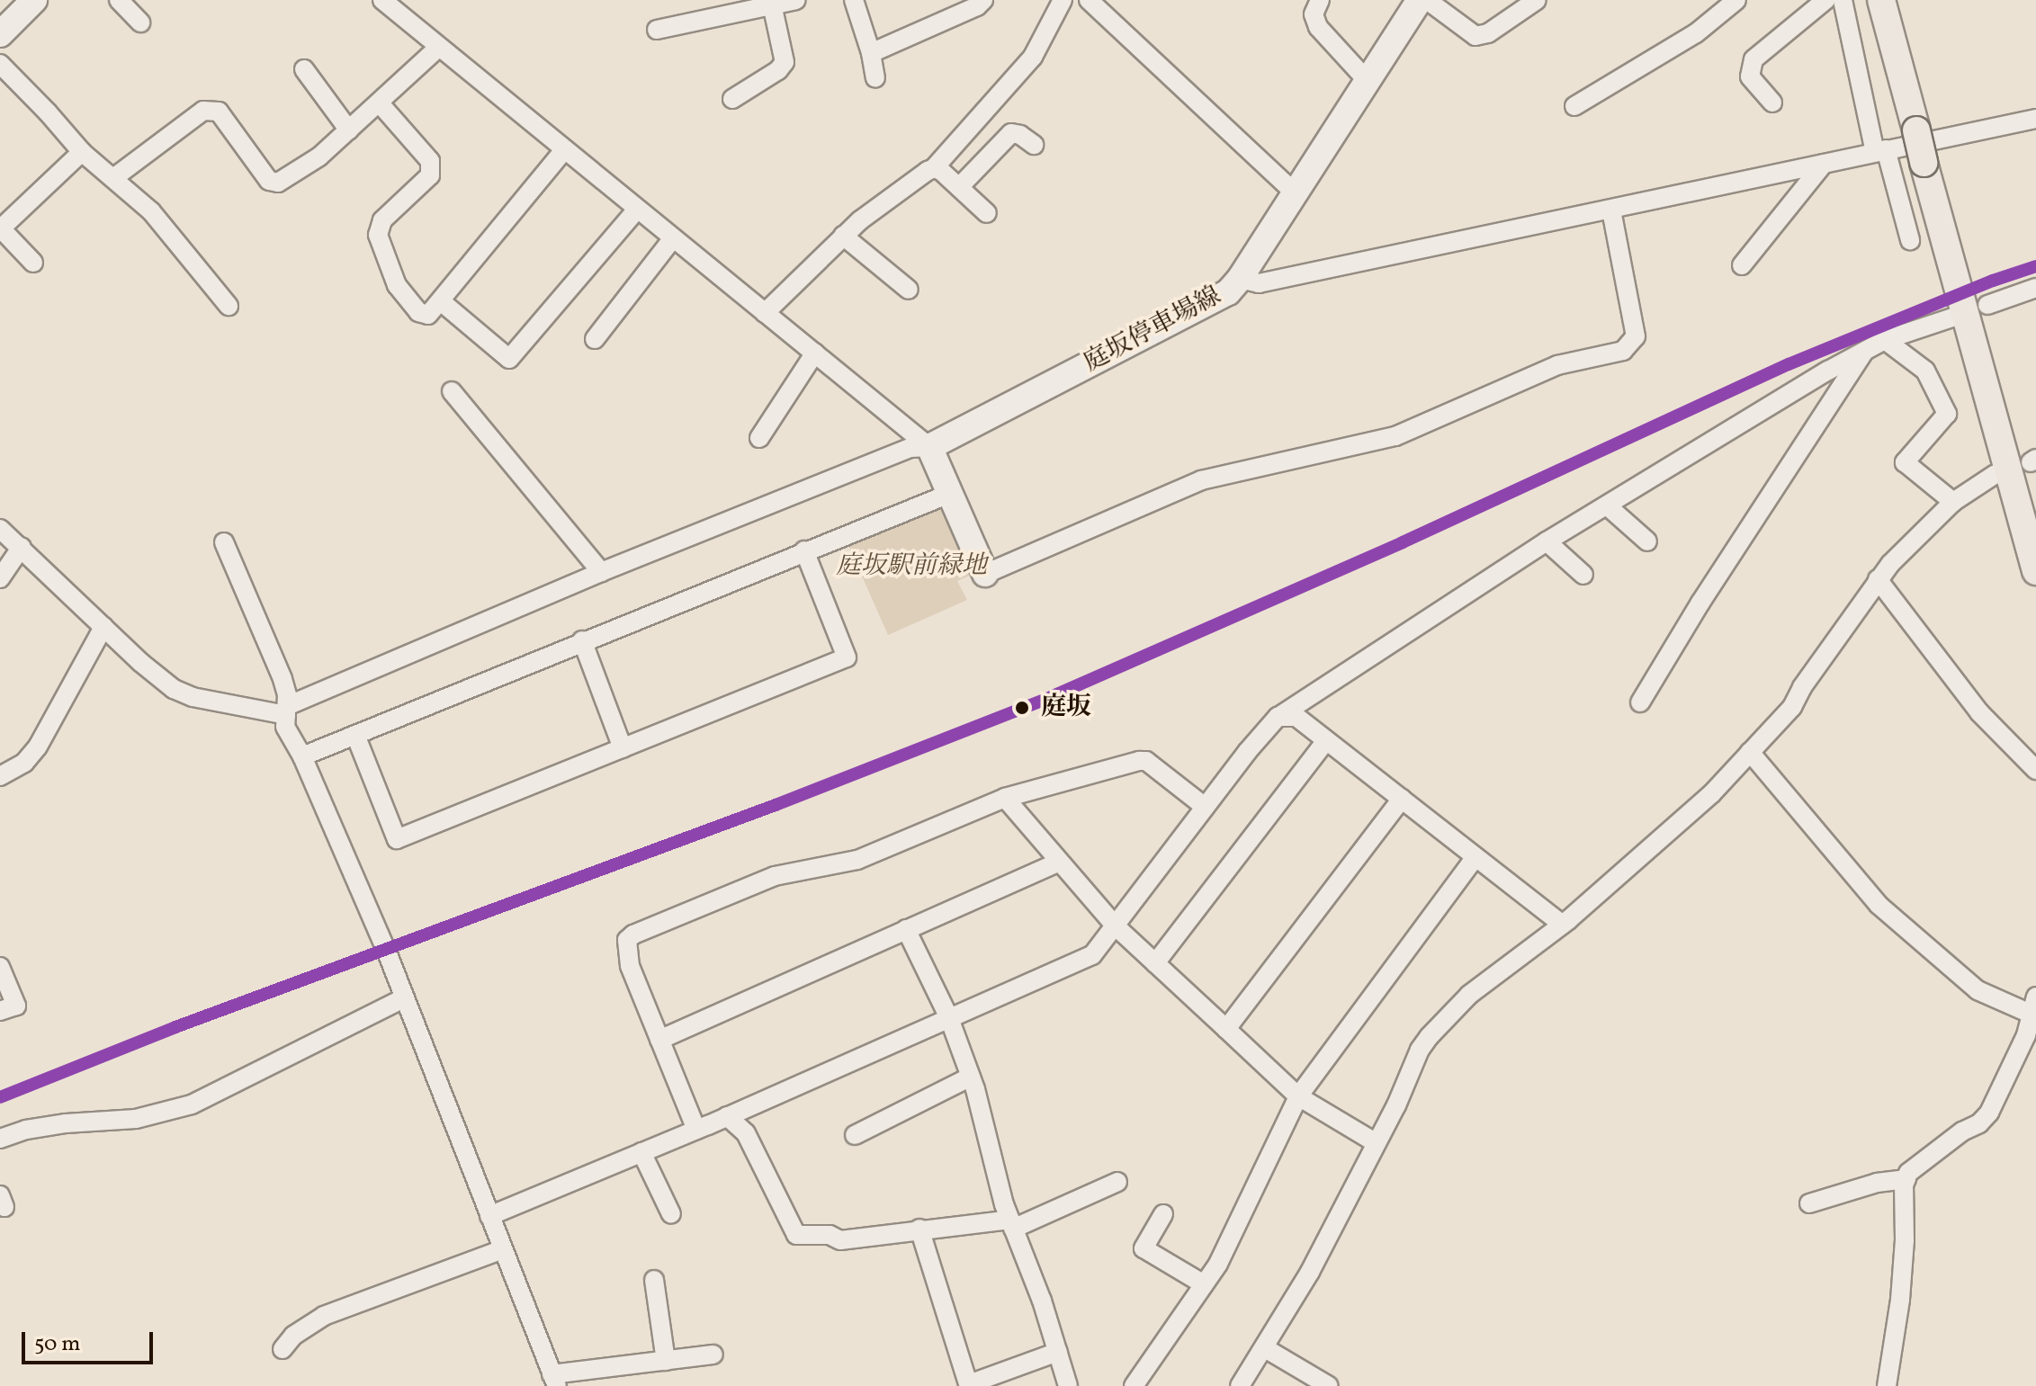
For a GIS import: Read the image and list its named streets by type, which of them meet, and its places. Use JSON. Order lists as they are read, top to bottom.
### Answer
{
  "streets": {
    "main road": ["庭坂停車場線"]
  },
  "parks": ["庭坂駅前緑地"],
  "places": ["庭坂"],
  "scale_bar": "50 m"
}
